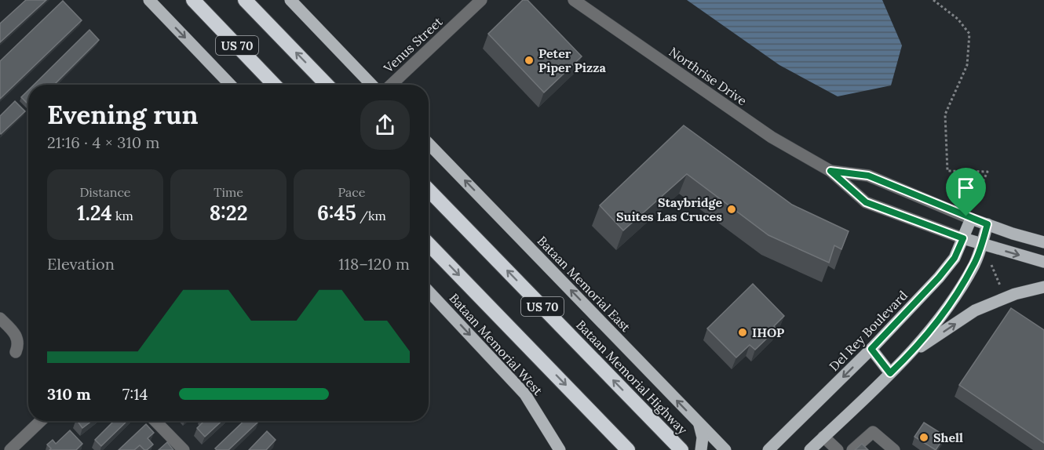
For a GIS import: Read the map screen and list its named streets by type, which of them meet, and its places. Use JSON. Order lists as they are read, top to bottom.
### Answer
{
  "streets": {
    "highway": ["US 70", "Bataan Memorial Highway"],
    "main road": [
      "Northrise Drive",
      "Bataan Memorial East",
      "Del Rey Boulevard",
      "Bataan Memorial West"
    ],
    "street": ["Venus Street"]
  },
  "crossings": [
    ["Northrise Drive", "Del Rey Boulevard"]
  ],
  "one_way": ["Bataan Memorial East", "Bataan Memorial West"],
  "places": [
    "Peter Piper Pizza",
    "Staybridge Suites Las Cruces",
    "IHOP",
    "Shell"
  ],
  "page": {
    "heading": ["Evening run", "21:16 · 4 × 310 m"],
    "stats": [
      ["Distance", "1.24 km"],
      ["Time", "8:22"],
      ["Pace", "6:45 /km"]
    ],
    "chart": ["Elevation", "118–120 m"],
    "list": [
      {
        "name": "310 m",
        "note": "7:14"
      }
    ]
  }
}
